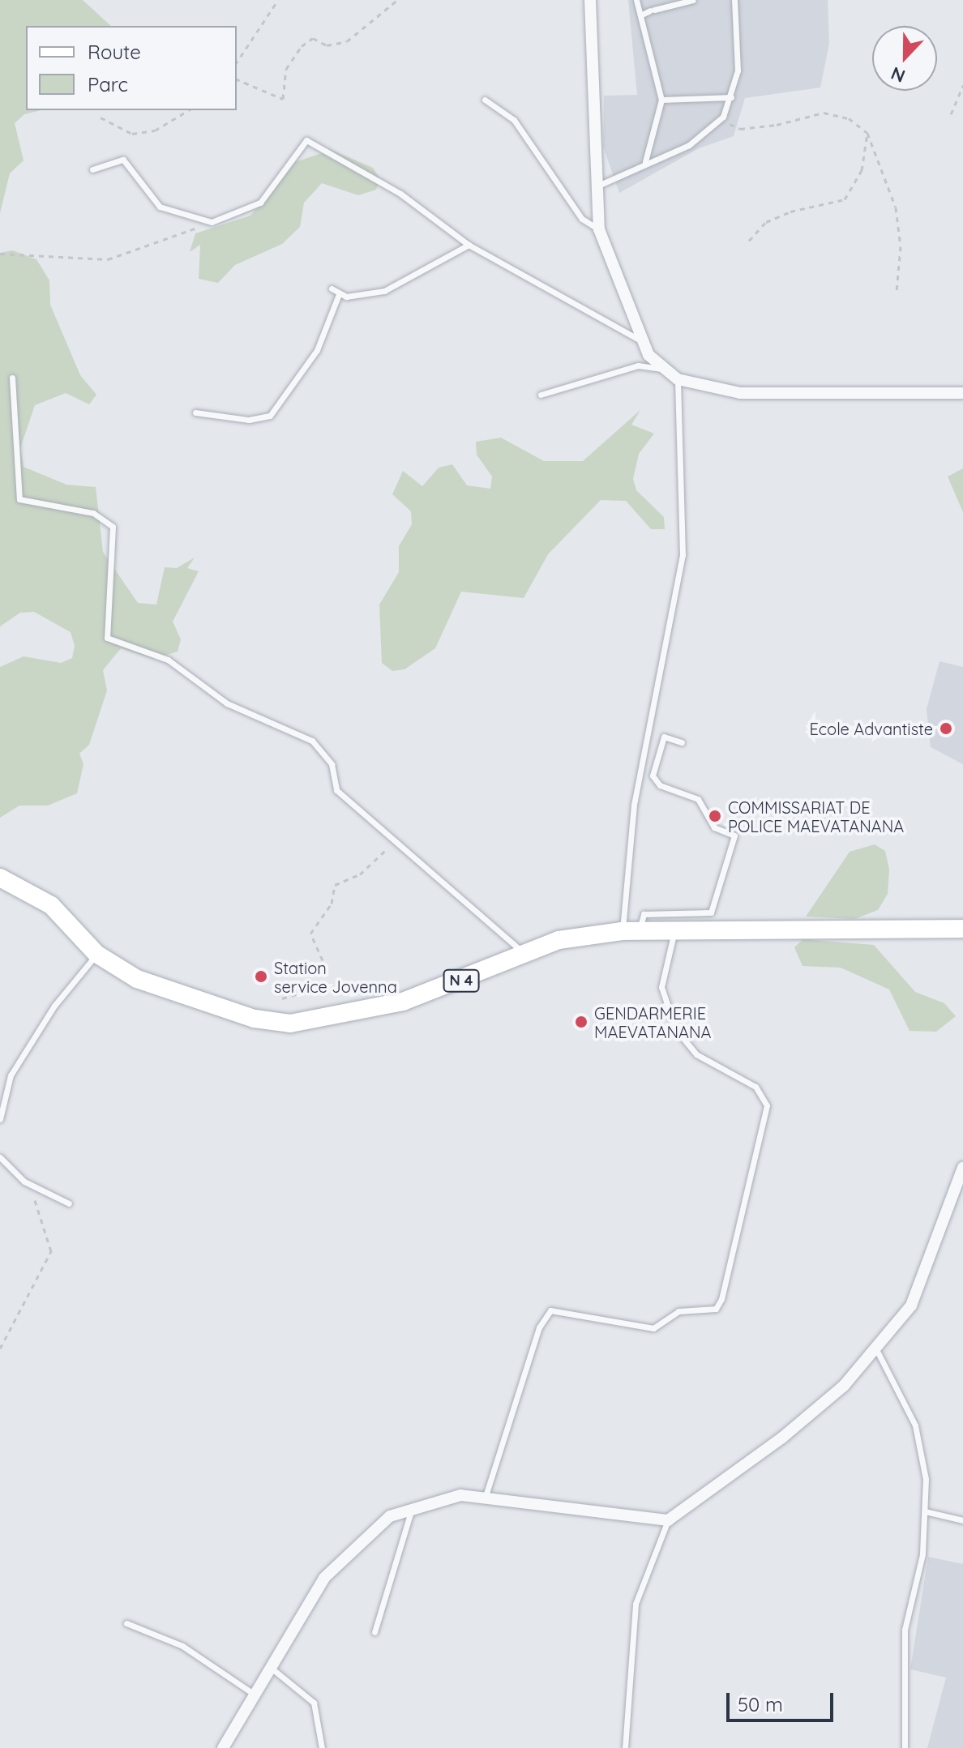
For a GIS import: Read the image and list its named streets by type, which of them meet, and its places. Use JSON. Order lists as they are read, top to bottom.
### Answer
{
  "streets": {
    "main road": ["N 4"]
  },
  "places": [
    "Ecole Advantiste",
    "COMMISSARIAT DE POLICE MAEVATANANA",
    "Station service Jovenna",
    "GENDARMERIE MAEVATANANA"
  ],
  "legend": ["Route", "Parc"],
  "scale_bar": "50 m",
  "north": "bottom"
}
